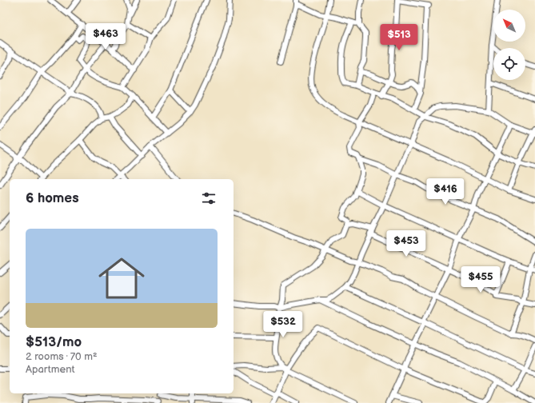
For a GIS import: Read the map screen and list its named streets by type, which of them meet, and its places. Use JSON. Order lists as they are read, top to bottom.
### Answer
{
  "north": "top left",
  "page": {
    "price": [
      "$463",
      "$513",
      "$416",
      "$453",
      "$455",
      "$532"
    ],
    "heading": "6 homes",
    "list": [
      {
        "name": "$513/mo",
        "note": "2 rooms · 70 m² · Apartment"
      }
    ]
  }
}
